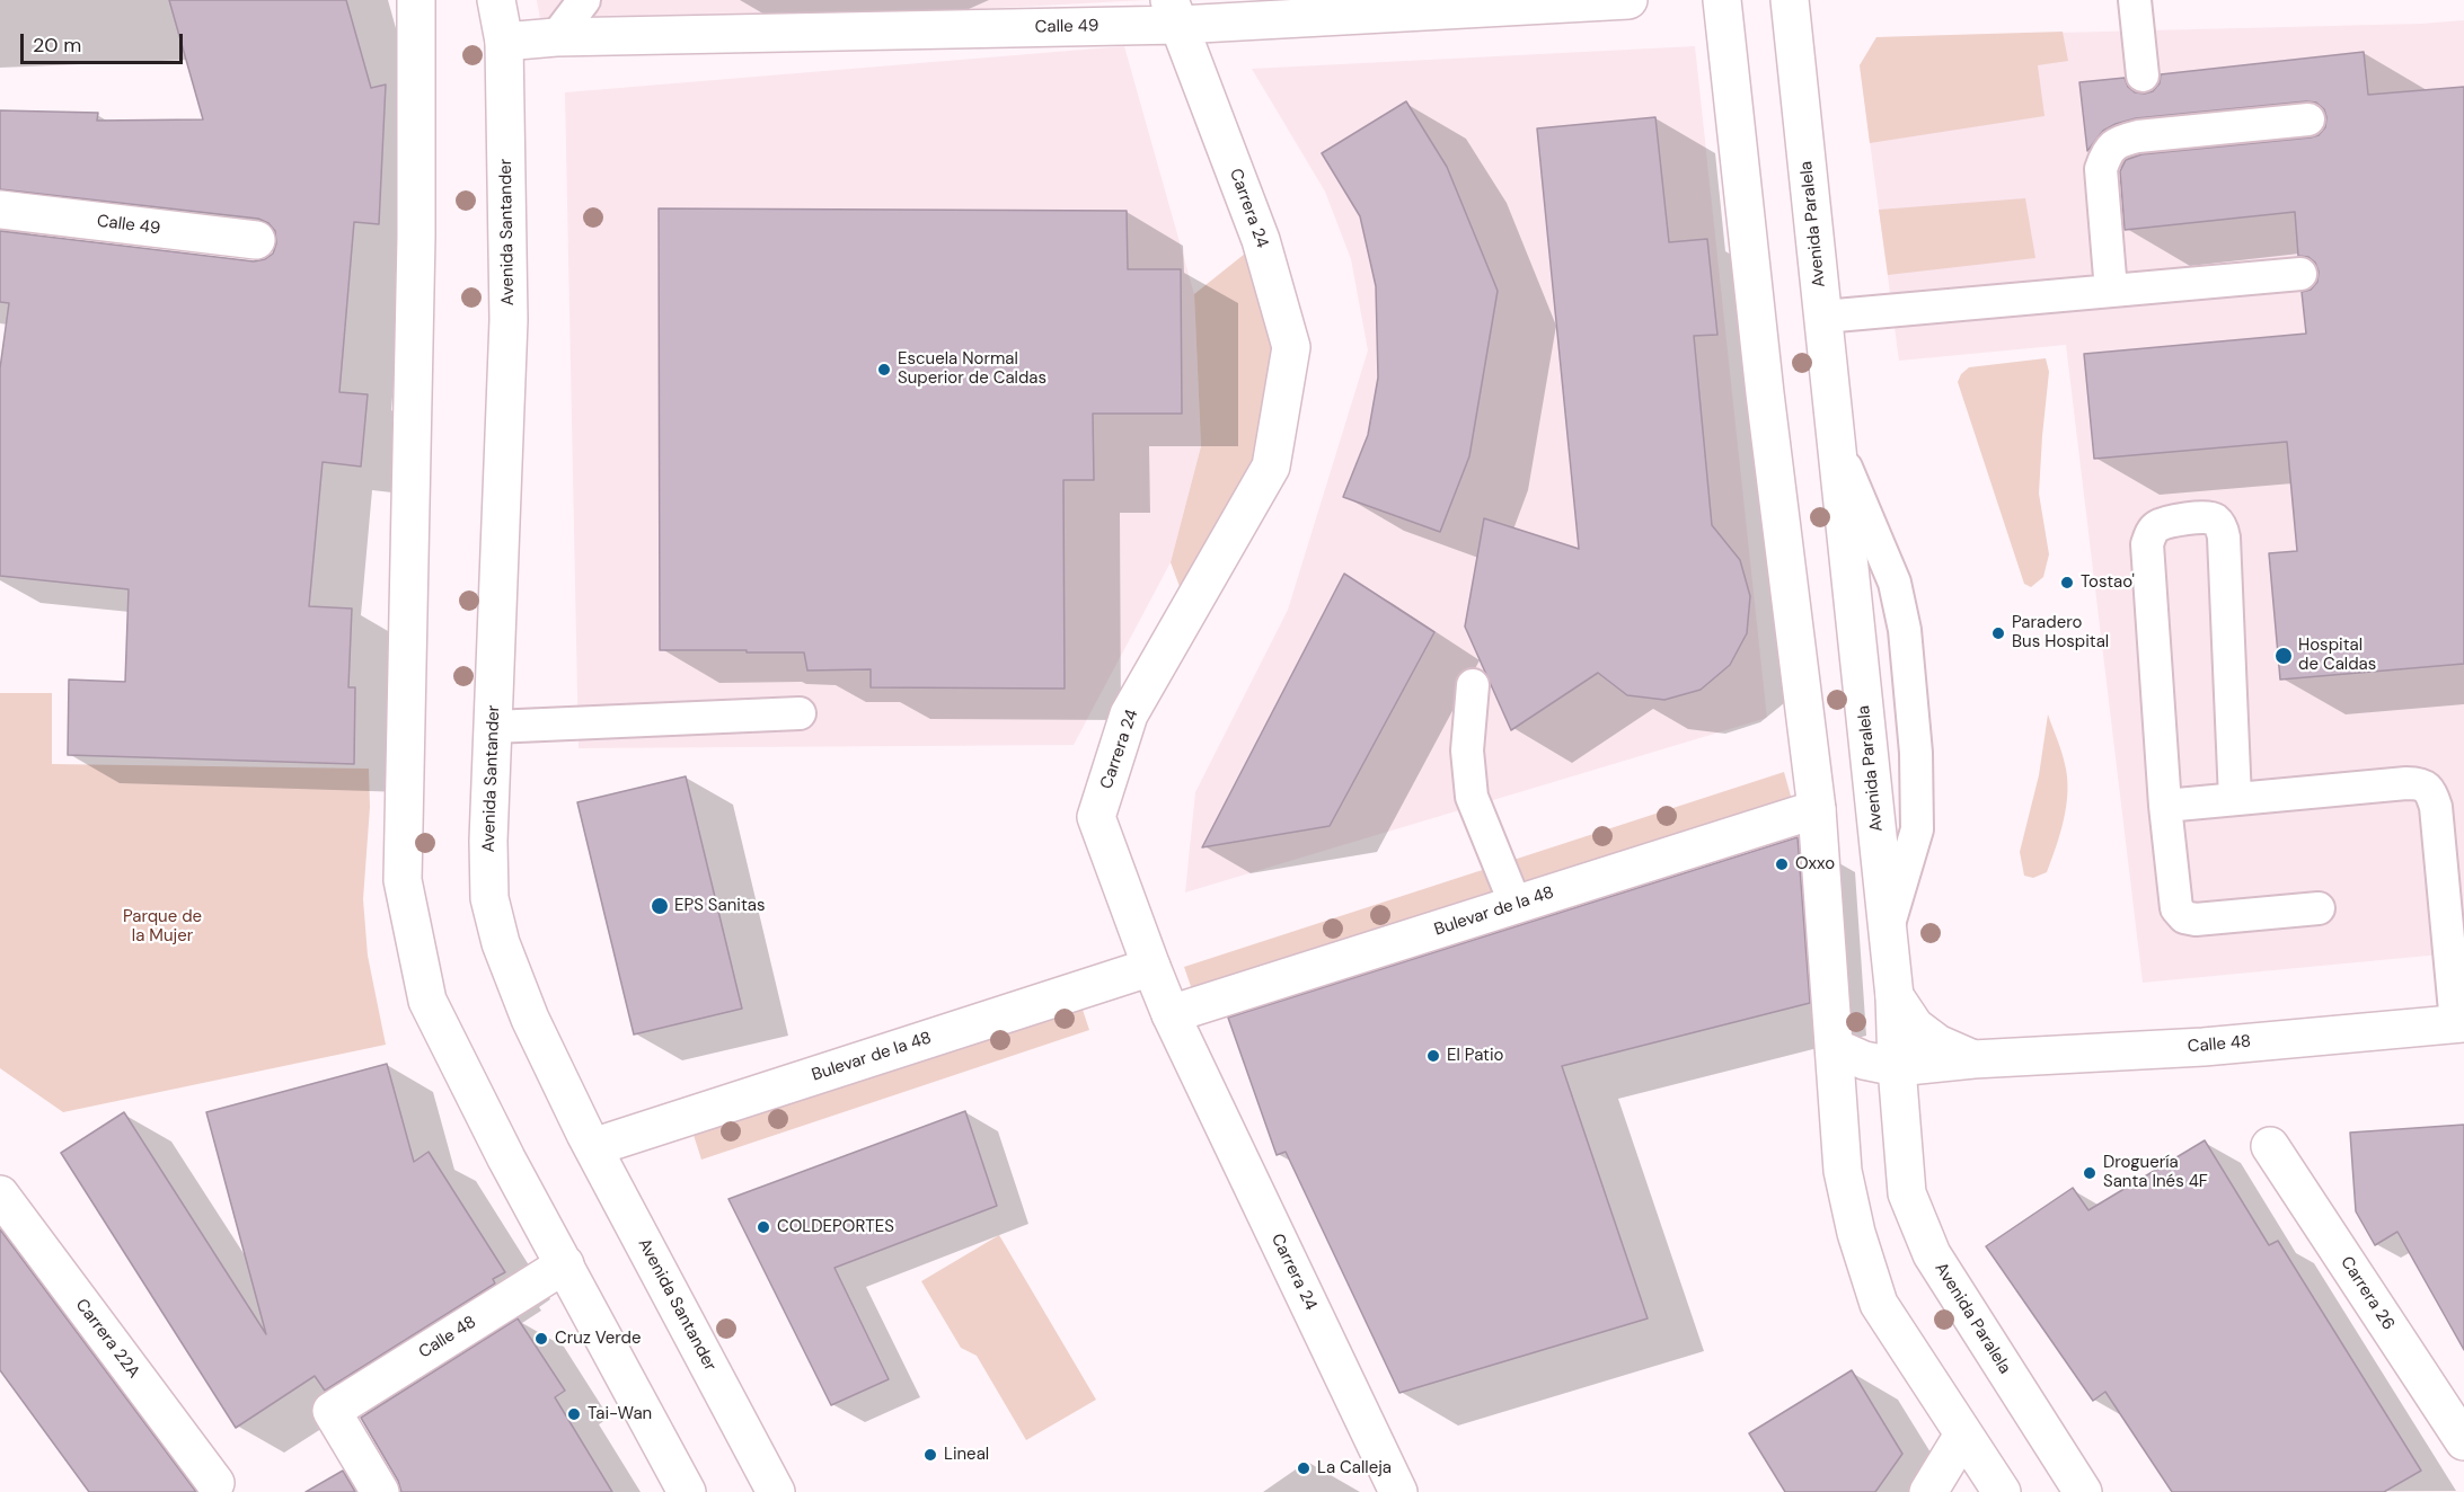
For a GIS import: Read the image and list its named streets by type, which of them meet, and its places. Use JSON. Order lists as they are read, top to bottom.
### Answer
{
  "streets": {
    "main road": [
      "Calle 49",
      "Carrera 24",
      "Avenida Paralela",
      "Avenida Santander",
      "Bulevar de la 48",
      "Calle 48",
      "Carrera 26",
      "Carrera 22A"
    ]
  },
  "crossings": [
    ["Calle 49", "Carrera 24"],
    ["Calle 49", "Avenida Santander"],
    ["Carrera 24", "Bulevar de la 48"],
    ["Avenida Paralela", "Calle 48"],
    ["Avenida Santander", "Bulevar de la 48"]
  ],
  "parks": ["Parque de la Mujer"],
  "places": [
    "Escuela Normal Superior de Caldas",
    "Tostao'",
    "Paradero Bus Hospital",
    "Hospital de Caldas",
    "Oxxo",
    "EPS Sanitas",
    "El Patio",
    "Droguería Santa Inés 4F",
    "COLDEPORTES",
    "Cruz Verde",
    "Tai-Wan",
    "Lineal",
    "La Calleja"
  ],
  "scale_bar": "20 m"
}
